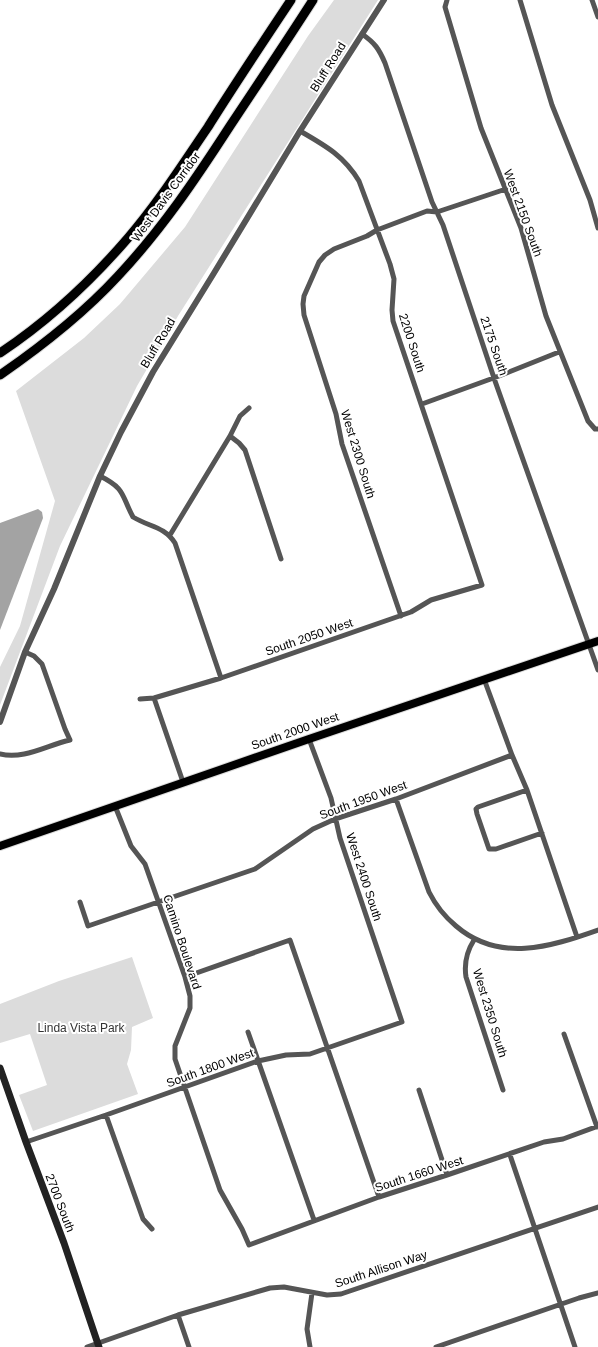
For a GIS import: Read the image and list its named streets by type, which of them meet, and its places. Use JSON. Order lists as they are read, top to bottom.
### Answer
{
  "streets": {
    "highway": ["West Davis Corridor"],
    "main road": ["South 2000 West", "2700 South"],
    "street": [
      "Bluff Road",
      "West 2150 South",
      "2200 South",
      "2175 South",
      "West 2300 South",
      "South 2050 West",
      "South 1950 West",
      "West 2400 South",
      "Camino Boulevard",
      "West 2350 South",
      "South 1800 West",
      "South 1660 West",
      "South Allison Way"
    ]
  },
  "crossings": [
    ["Bluff Road", "2200 South"],
    ["Bluff Road", "2175 South"],
    ["2200 South", "West 2300 South"],
    ["2200 South", "South 2050 West"],
    ["2175 South", "South 2000 West"],
    ["West 2300 South", "South 2050 West"],
    ["South 2000 West", "West 2400 South"],
    ["South 2000 West", "Camino Boulevard"],
    ["South 1950 West", "West 2400 South"],
    ["South 1950 West", "Camino Boulevard"],
    ["West 2400 South", "South 1800 West"],
    ["Camino Boulevard", "South 1800 West"],
    ["Camino Boulevard", "South 1660 West"],
    ["South 1800 West", "2700 South"],
    ["2700 South", "South Allison Way"]
  ],
  "parks": ["Linda Vista Park"]
}
